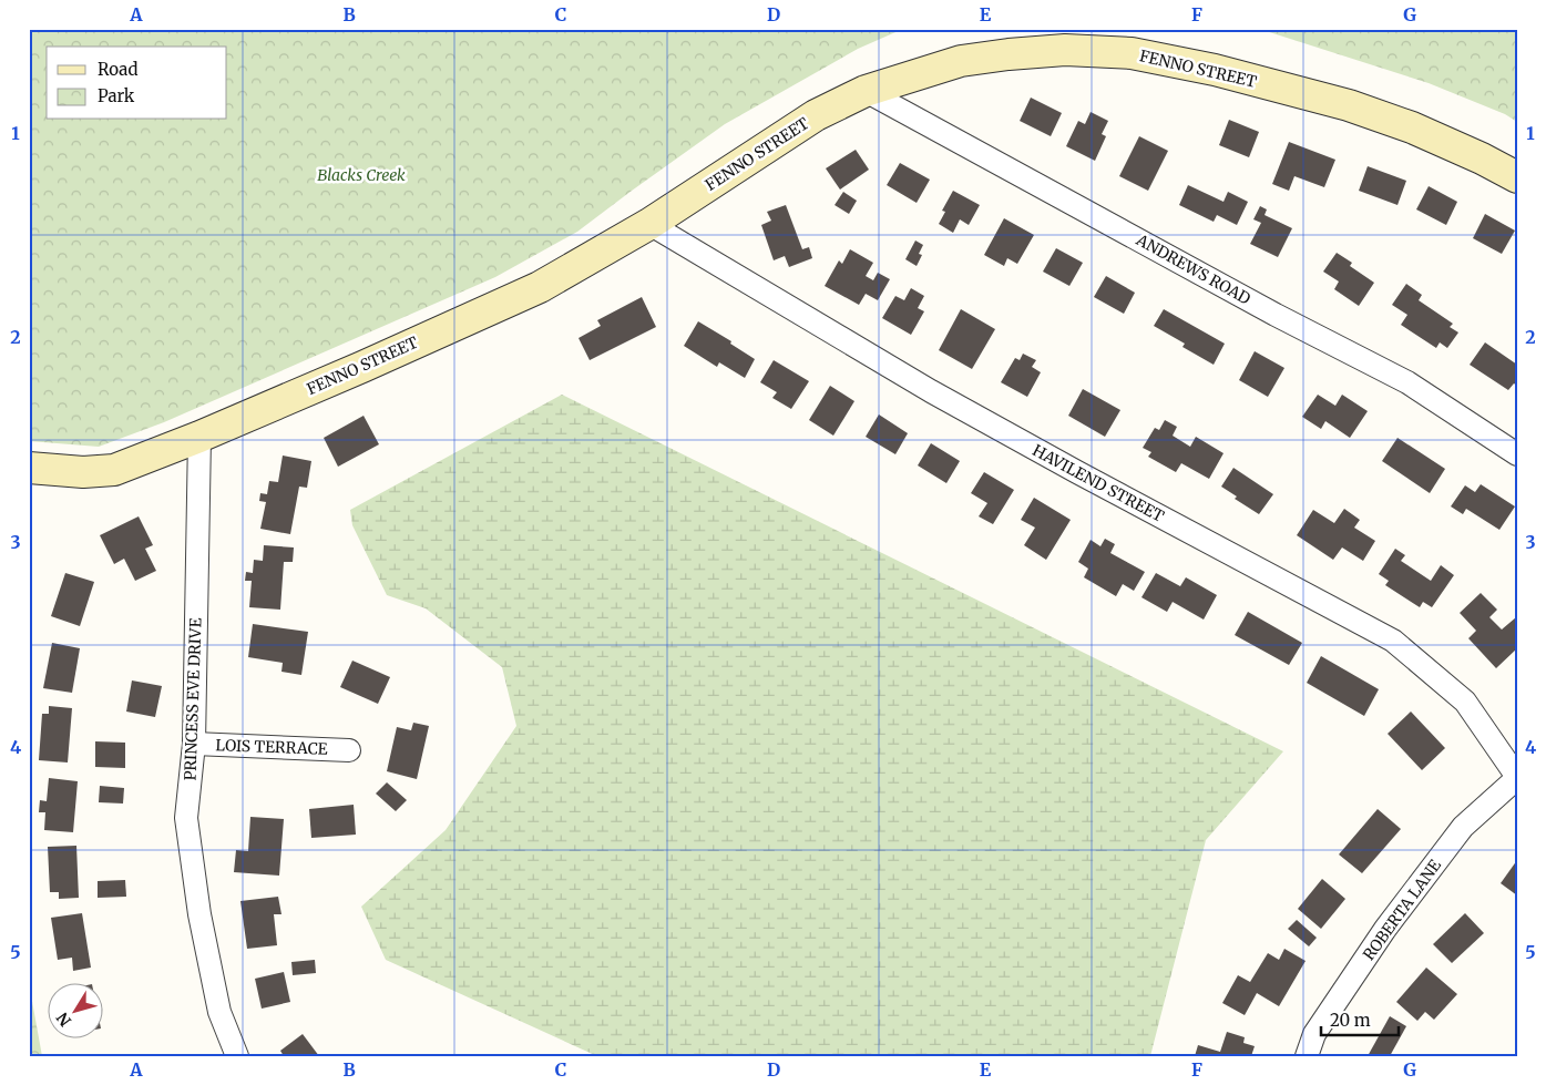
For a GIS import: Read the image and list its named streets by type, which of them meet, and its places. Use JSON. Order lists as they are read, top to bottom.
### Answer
{
  "streets": {
    "street": [
      "FENNO STREET",
      "ANDREWS ROAD",
      "HAVILEND STREET",
      "PRINCESS EVE DRIVE",
      "LOIS TERRACE",
      "ROBERTA LANE"
    ]
  },
  "crossings": [
    ["FENNO STREET", "ANDREWS ROAD"],
    ["FENNO STREET", "HAVILEND STREET"],
    ["FENNO STREET", "PRINCESS EVE DRIVE"],
    ["HAVILEND STREET", "ROBERTA LANE"],
    ["PRINCESS EVE DRIVE", "LOIS TERRACE"]
  ],
  "parks": ["Blacks Creek"],
  "legend": ["Road", "Park"],
  "scale_bar": "20 m",
  "north": "bottom left",
  "grid": {
    "columns": [
      "A",
      "B",
      "C",
      "D",
      "E",
      "F",
      "G"
    ],
    "rows": [
      "1",
      "2",
      "3",
      "4",
      "5"
    ]
  }
}
